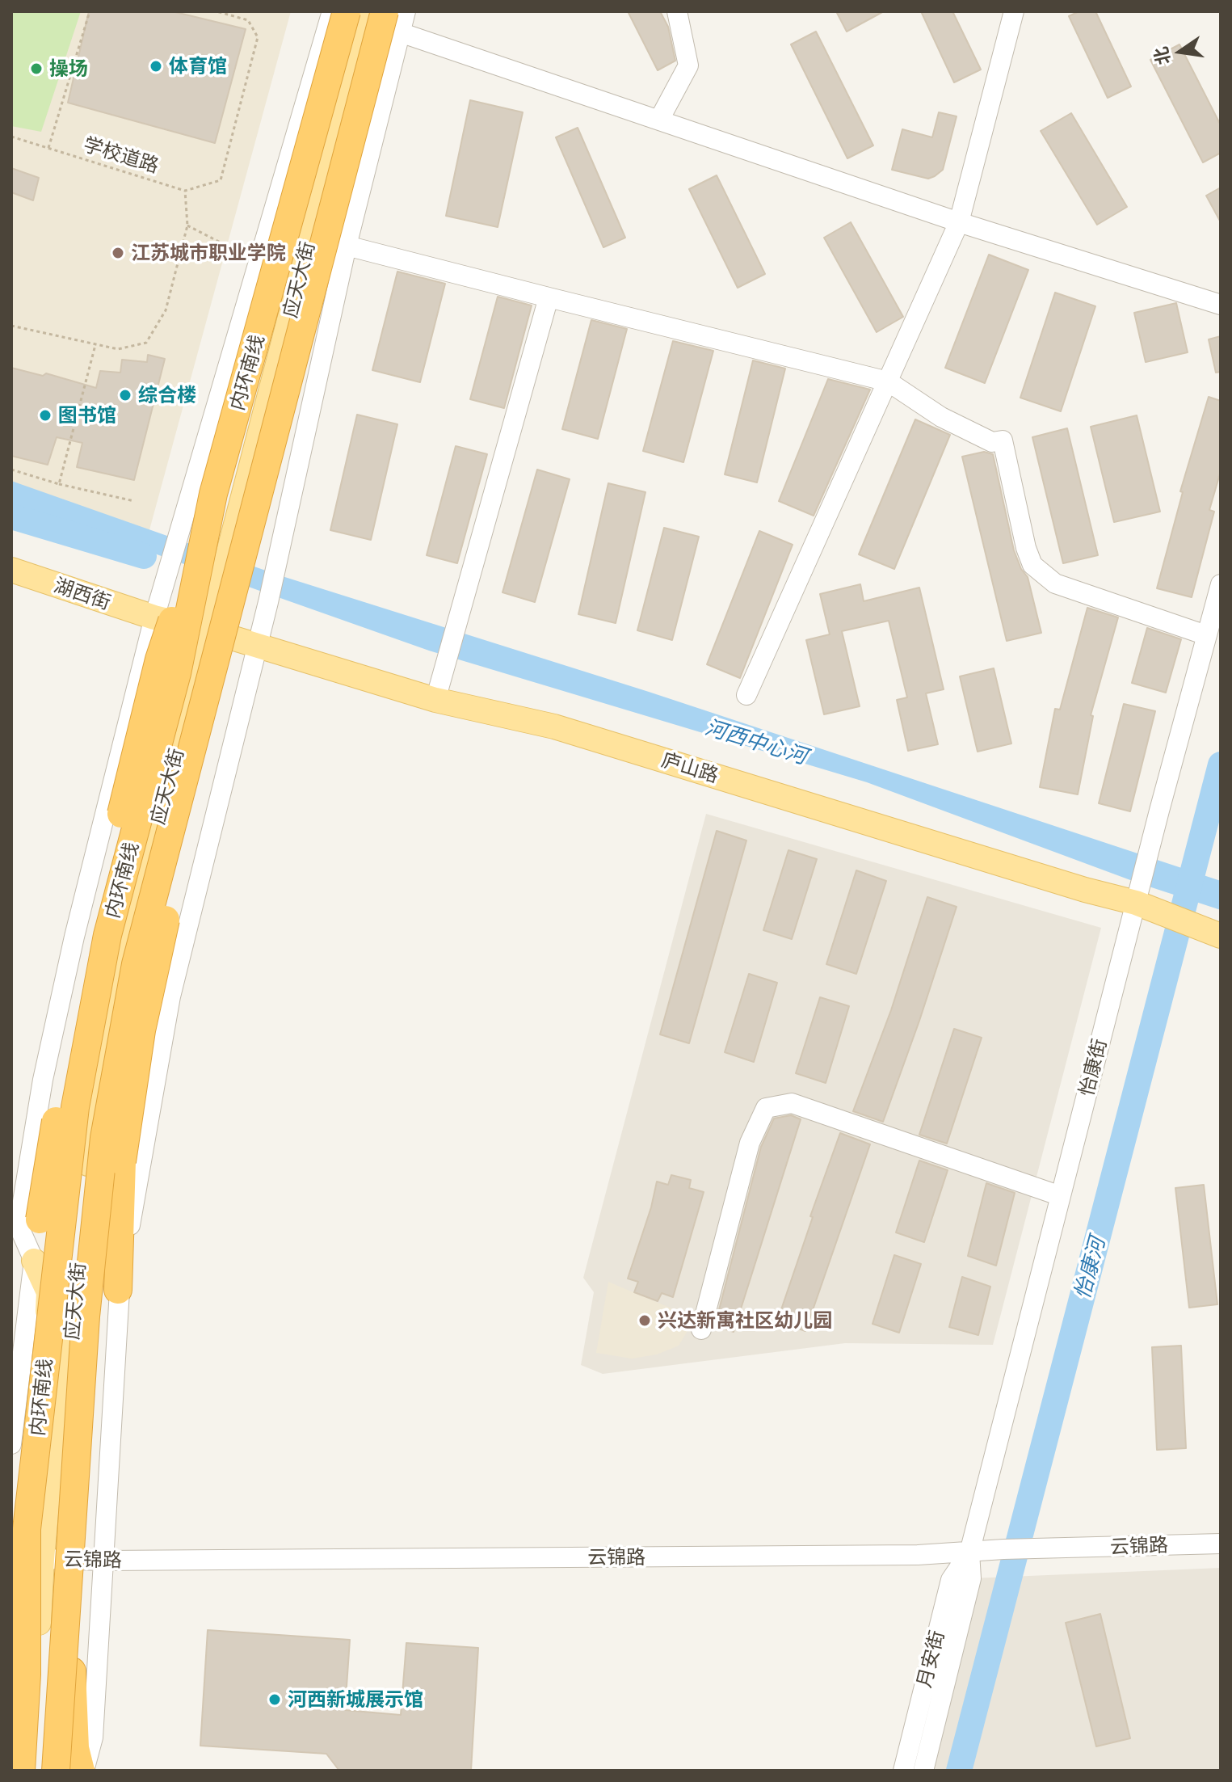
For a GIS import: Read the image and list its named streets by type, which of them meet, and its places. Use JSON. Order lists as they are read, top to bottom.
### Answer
{
  "streets": {
    "highway": ["内环南线"],
    "main road": ["应天大街", "湖西街", "庐山路"],
    "street": ["怡康街", "云锦路", "月安街"],
    "path": ["学校道路"]
  },
  "crossings": [
    ["应天大街", "内环南线"],
    ["应天大街", "庐山路"],
    ["应天大街", "云锦路"],
    ["湖西街", "庐山路"],
    ["庐山路", "怡康街"],
    ["怡康街", "云锦路"],
    ["怡康街", "月安街"],
    ["云锦路", "月安街"]
  ],
  "water": ["河西中心河", "怡康河"],
  "places": [
    "体育馆",
    "操场",
    "江苏城市职业学院",
    "综合楼",
    "图书馆",
    "兴达新寓社区幼儿园",
    "河西新城展示馆"
  ],
  "north": "left"
}
